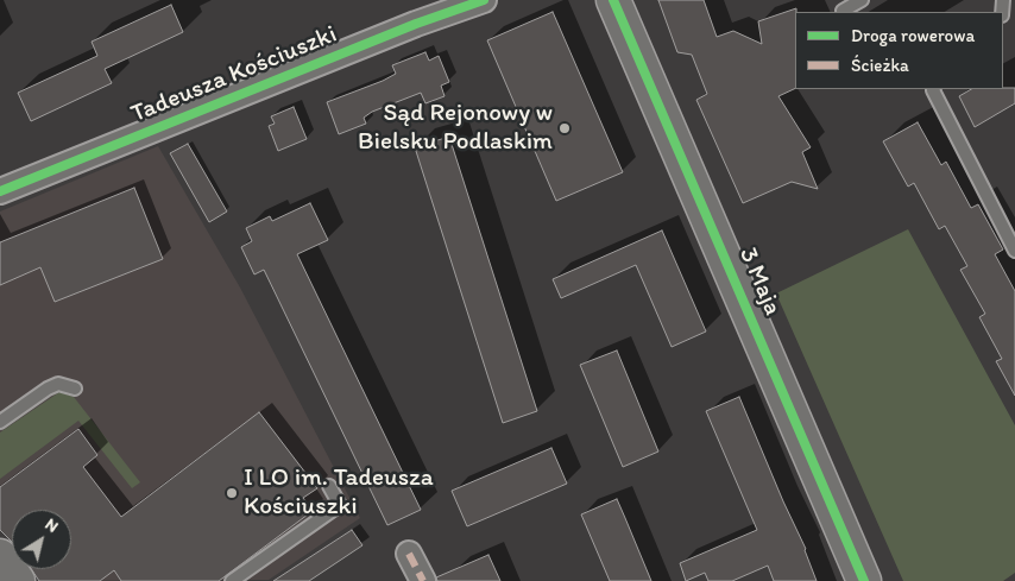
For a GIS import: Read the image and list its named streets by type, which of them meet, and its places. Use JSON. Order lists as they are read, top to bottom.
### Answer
{
  "streets": {
    "street": ["Tadeusza Kościuszki", "3 Maja"]
  },
  "places": ["Sąd Rejonowy w Bielsku Podlaskim", "I LO im. Tadeusza Kościuszki"],
  "legend": ["Droga rowerowa", "Ścieżka"],
  "north": "top right"
}
